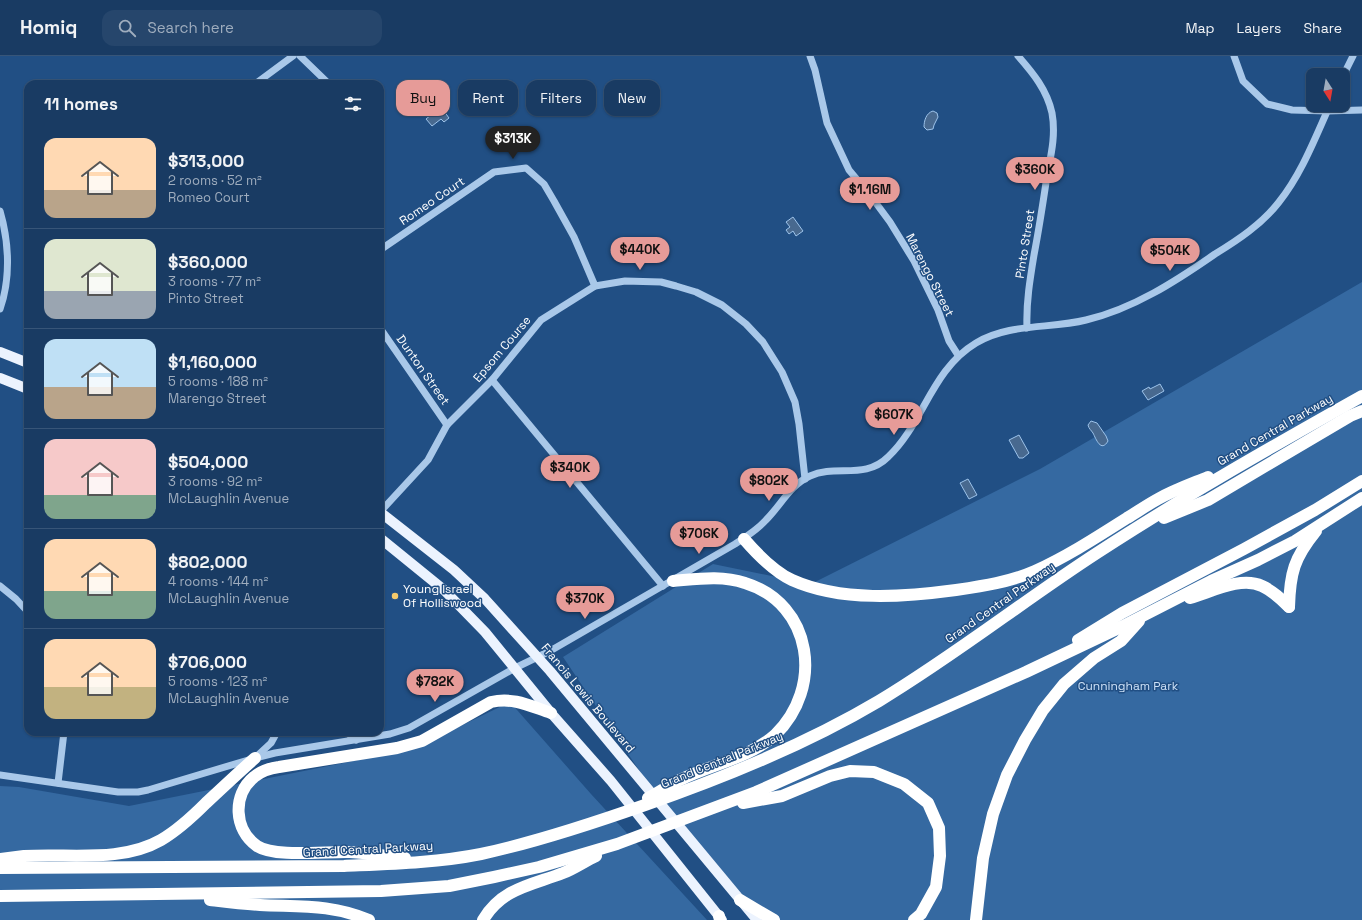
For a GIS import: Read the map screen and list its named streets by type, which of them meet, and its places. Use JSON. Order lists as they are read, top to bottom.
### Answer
{
  "streets": {
    "highway": ["Grand Central Parkway"],
    "main road": ["Francis Lewis Boulevard"],
    "street": [
      "Romeo Court",
      "Pinto Street",
      "Marengo Street",
      "Epsom Course",
      "Dunton Street"
    ]
  },
  "crossings": [
    ["Romeo Court", "Epsom Course"],
    ["Epsom Course", "Dunton Street"]
  ],
  "parks": ["Cunningham Park"],
  "places": ["Young Israel Of Holliswood"],
  "north": "bottom",
  "page": {
    "header": "Homiq",
    "search": "Search here",
    "nav": ["Map", "Layers", "Share"],
    "chip": [
      "Buy",
      "Rent",
      "Filters",
      "New"
    ],
    "heading": "11 homes",
    "price": [
      "$313K",
      "$360K",
      "$1.16M",
      "$440K",
      "$504K",
      "$607K",
      "$340K",
      "$802K",
      "$706K",
      "$370K",
      "$782K"
    ],
    "list": [
      {
        "name": "$313,000",
        "note": "2 rooms · 52 m² · Romeo Court"
      },
      {
        "name": "$360,000",
        "note": "3 rooms · 77 m² · Pinto Street"
      },
      {
        "name": "$1,160,000",
        "note": "5 rooms · 188 m² · Marengo Street"
      },
      {
        "name": "$504,000",
        "note": "3 rooms · 92 m² · McLaughlin Avenue"
      },
      {
        "name": "$802,000",
        "note": "4 rooms · 144 m² · McLaughlin Avenue"
      },
      {
        "name": "$706,000",
        "note": "5 rooms · 123 m² · McLaughlin Avenue"
      }
    ]
  }
}
